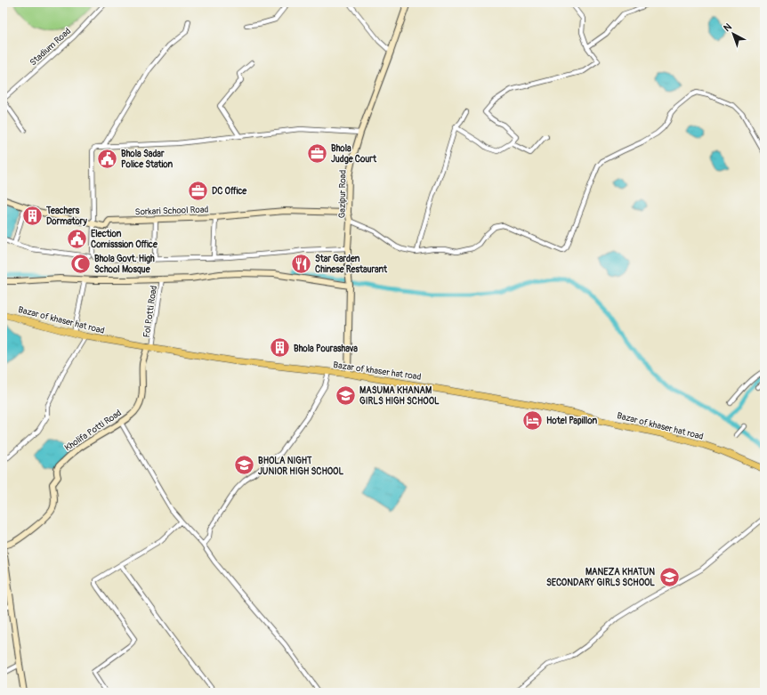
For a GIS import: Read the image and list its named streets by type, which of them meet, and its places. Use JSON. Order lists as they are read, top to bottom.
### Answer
{
  "streets": {
    "main road": ["Bazar of khaser hat road"],
    "street": [
      "Stadium Road",
      "Gazipur Road",
      "Sorkari School Road",
      "Fol Potti Road",
      "Kholifa Potti Road"
    ]
  },
  "crossings": [
    ["Gazipur Road", "Sorkari School Road"],
    ["Gazipur Road", "Bazar of khaser hat road"],
    ["Fol Potti Road", "Bazar of khaser hat road"],
    ["Fol Potti Road", "Kholifa Potti Road"],
    ["Bazar of khaser hat road", "Kholifa Potti Road"]
  ],
  "places": {
    "office": ["Bhola Judge Court", "DC Office"],
    "public building": ["Bhola Sadar Police Station", "Election Comisssion Office"],
    "building": ["Teachers Dormatory", "Bhola Pourashava"],
    "mosque": ["Bhola Govt. High School Mosque"],
    "restaurant": ["Star Garden Chinese Restaurant"],
    "school or university": ["MASUMA KHANAM GIRLS HIGH SCHOOL", "BHOLA NIGHT JUNIOR HIGH SCHOOL", "MANEZA KHATUN SECONDARY GIRLS SCHOOL"],
    "hotel": ["Hotel Papillon"]
  },
  "north": "top left"
}
